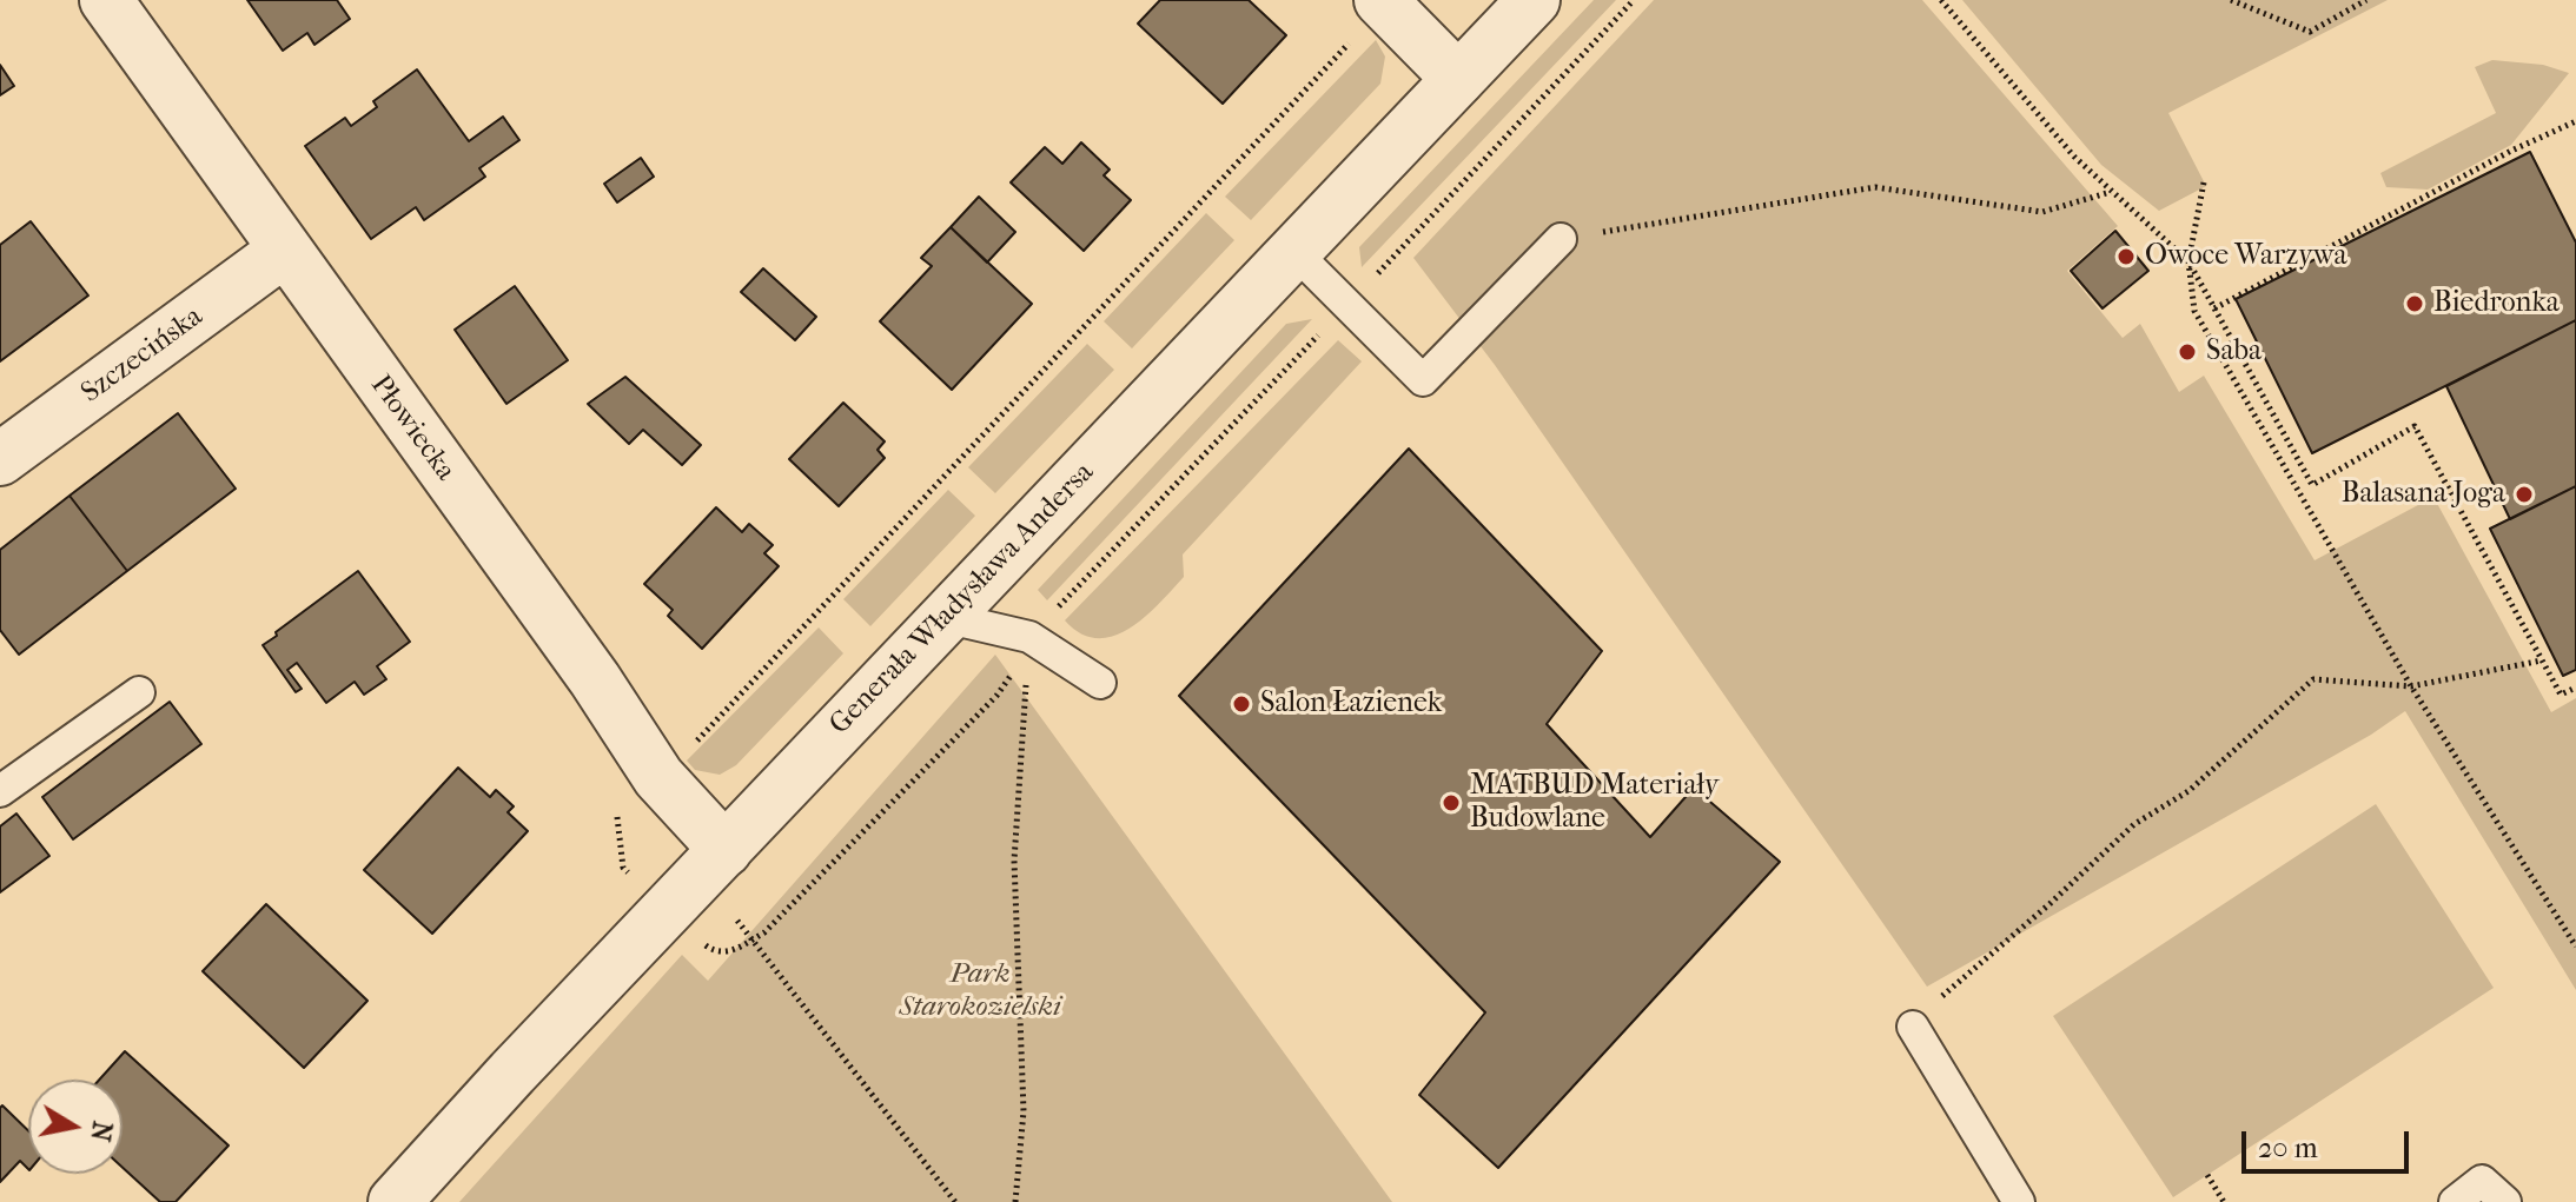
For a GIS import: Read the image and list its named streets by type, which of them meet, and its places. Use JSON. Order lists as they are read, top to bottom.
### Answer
{
  "streets": {
    "street": ["Szczecińska", "Płowiecka", "Generała Władysława Andersa"]
  },
  "crossings": [
    ["Szczecińska", "Płowiecka"],
    ["Płowiecka", "Generała Władysława Andersa"]
  ],
  "parks": ["Park Starokozielski"],
  "places": [
    "Owoce Warzywa",
    "Biedronka",
    "Saba",
    "Balasana Joga",
    "Salon Łazienek",
    "MATBUD Materiały Budowlane"
  ],
  "scale_bar": "20 m",
  "north": "right"
}
